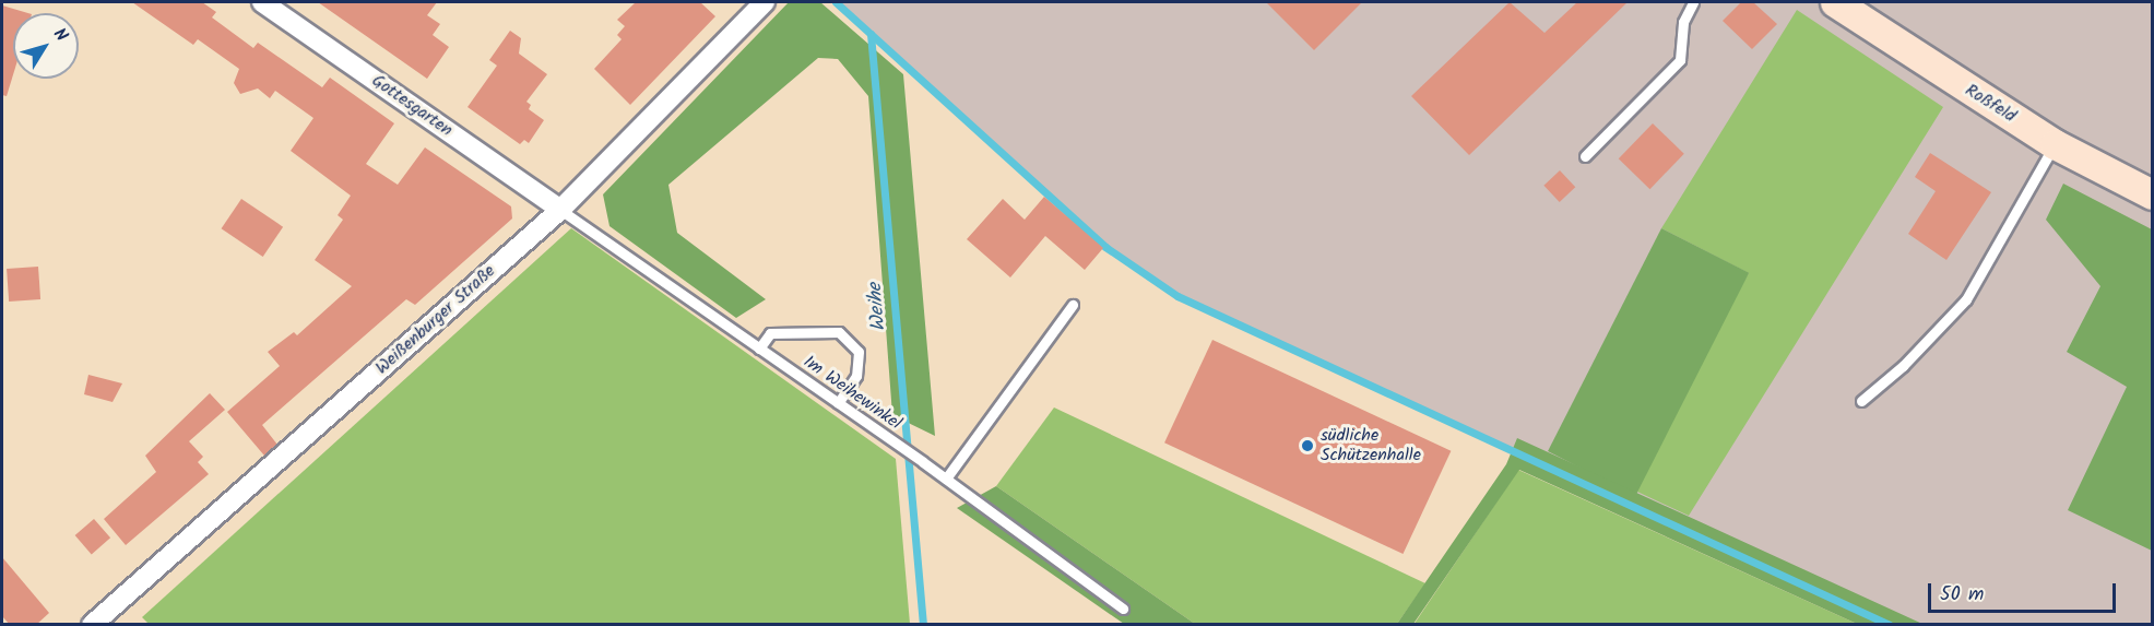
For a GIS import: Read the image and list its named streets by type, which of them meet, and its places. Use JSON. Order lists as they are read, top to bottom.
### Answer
{
  "streets": {
    "street": ["Roßfeld", "Gottesgarten", "Weißenburger Straße"],
    "lane": ["Im Weihewinkel"]
  },
  "crossings": [
    ["Gottesgarten", "Weißenburger Straße"],
    ["Gottesgarten", "Im Weihewinkel"],
    ["Weißenburger Straße", "Im Weihewinkel"]
  ],
  "water": ["Weihe"],
  "places": ["südliche Schützenhalle"],
  "scale_bar": "50 m",
  "north": "top right"
}
